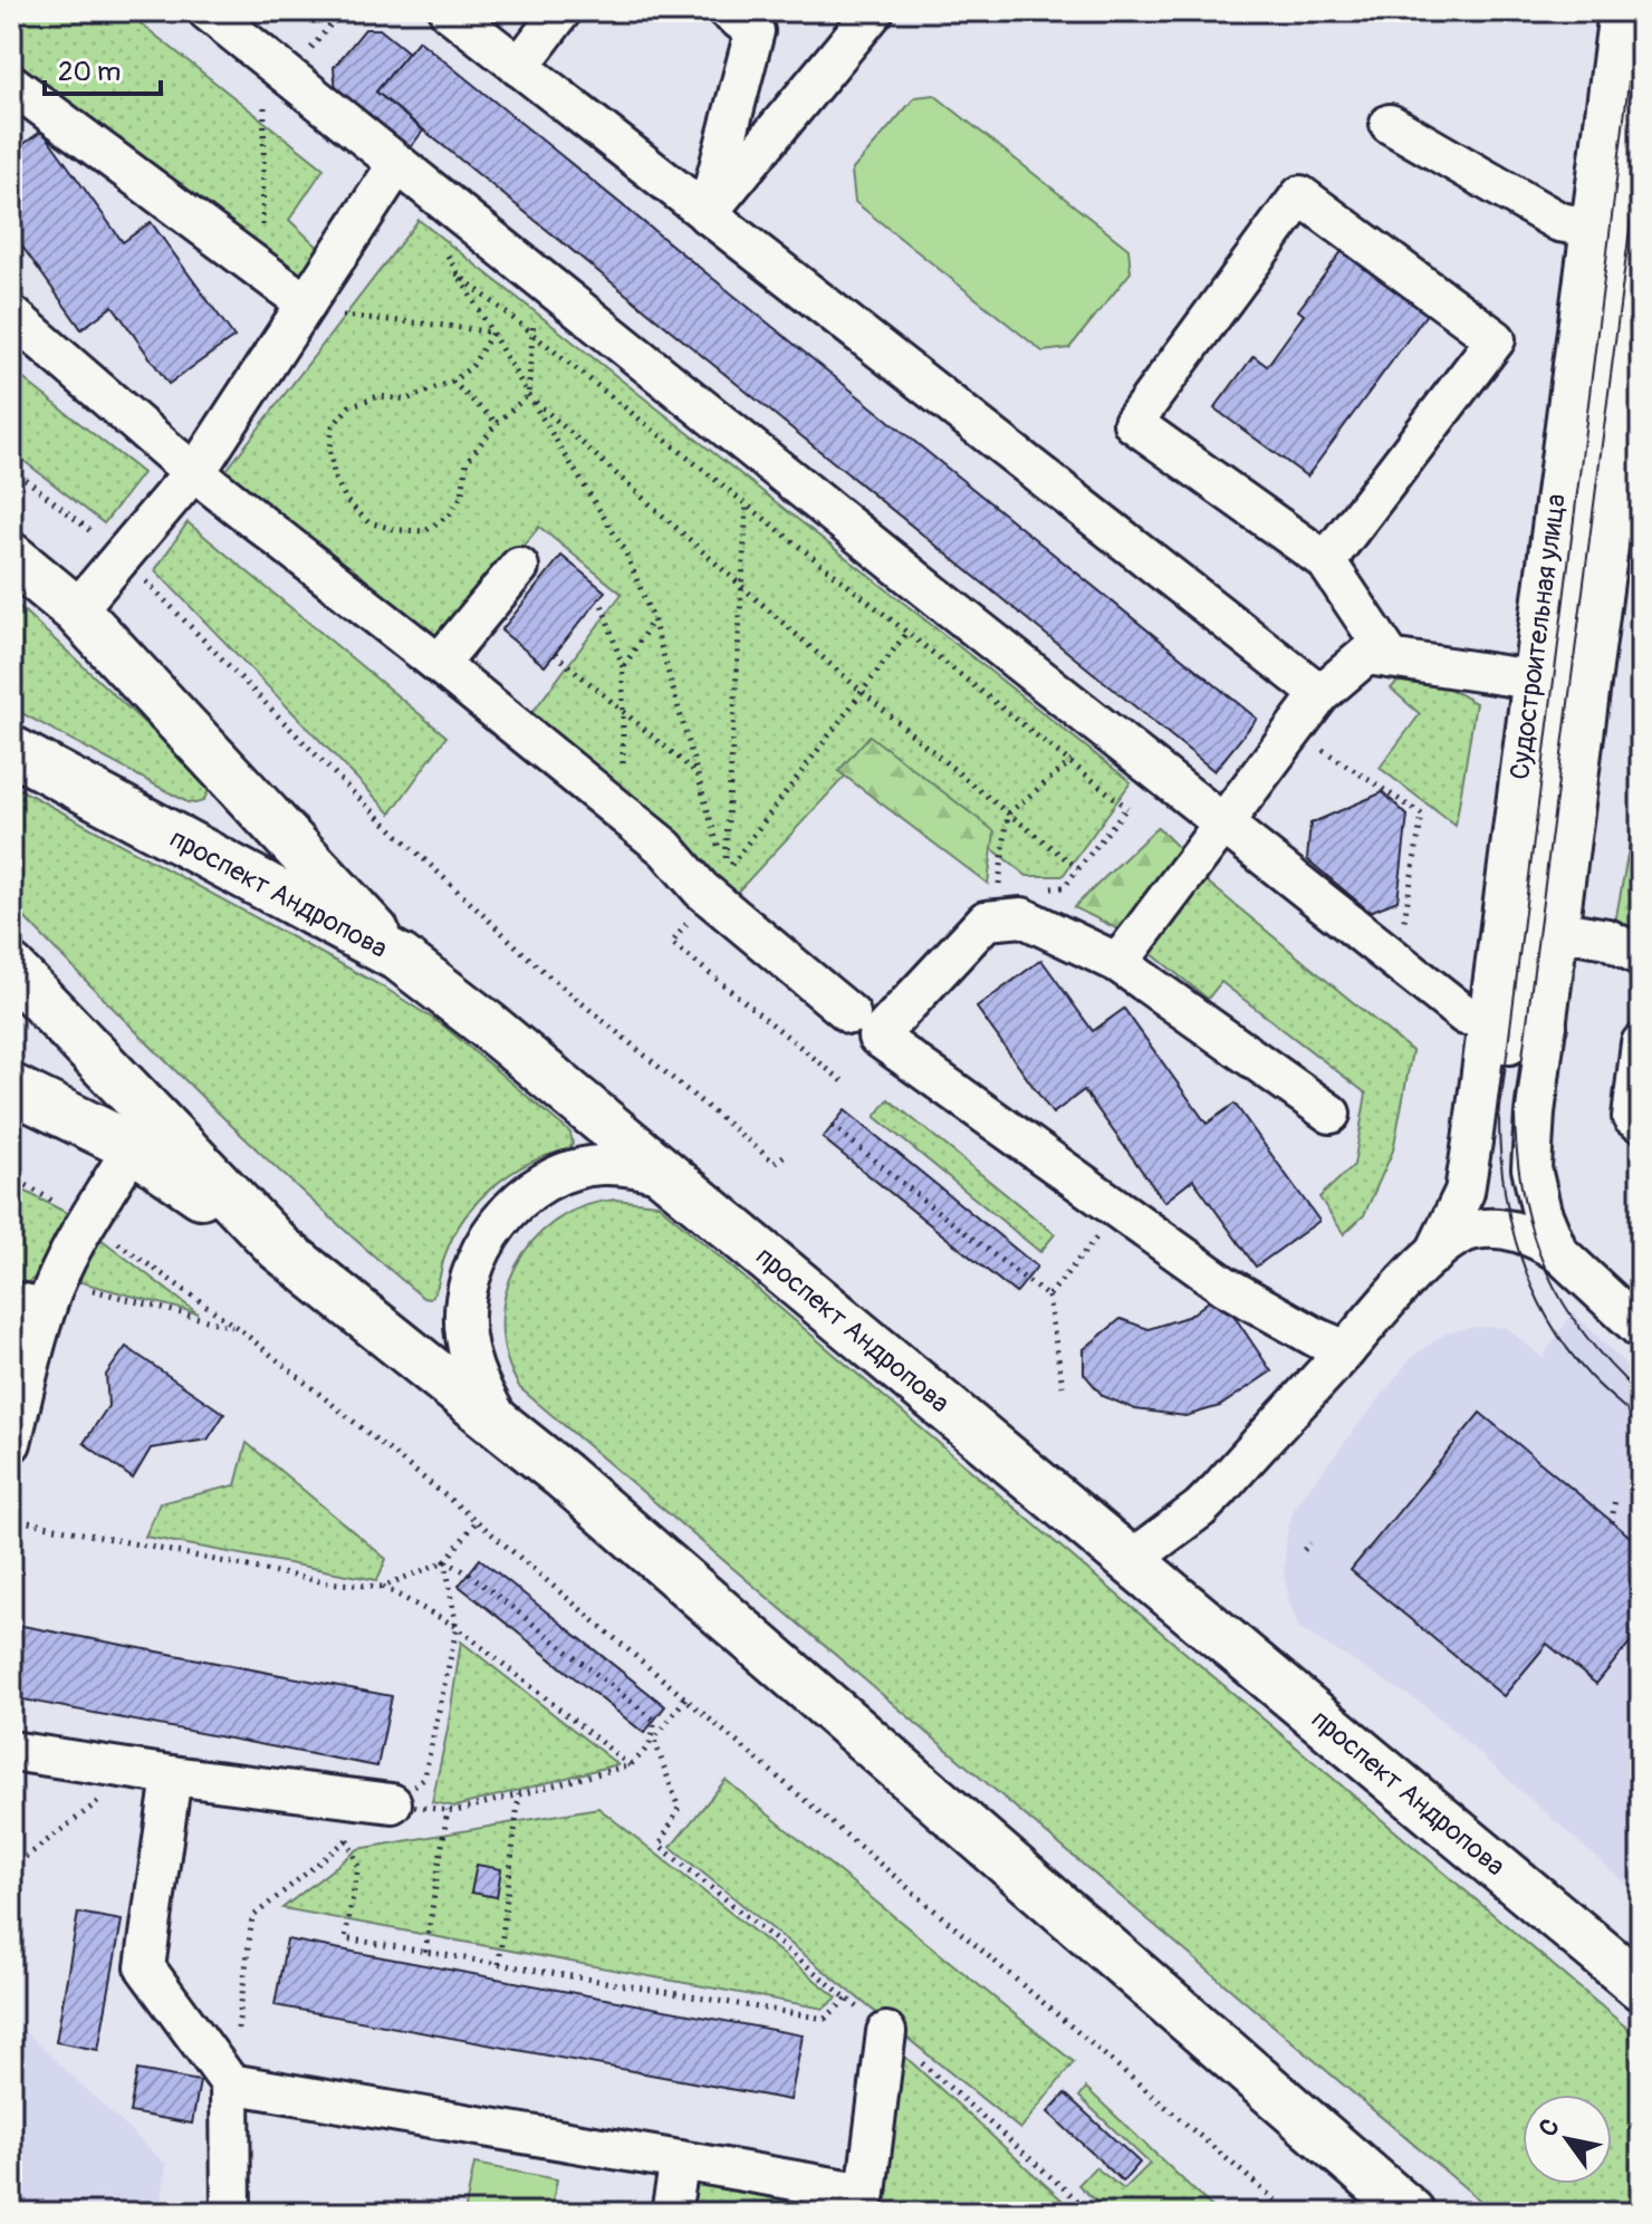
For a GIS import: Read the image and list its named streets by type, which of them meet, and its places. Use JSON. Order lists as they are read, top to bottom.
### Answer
{
  "streets": {
    "main road": ["проспект Андропова"],
    "street": ["Судостроительная улица"]
  },
  "scale_bar": "20 m",
  "north": "top left"
}
